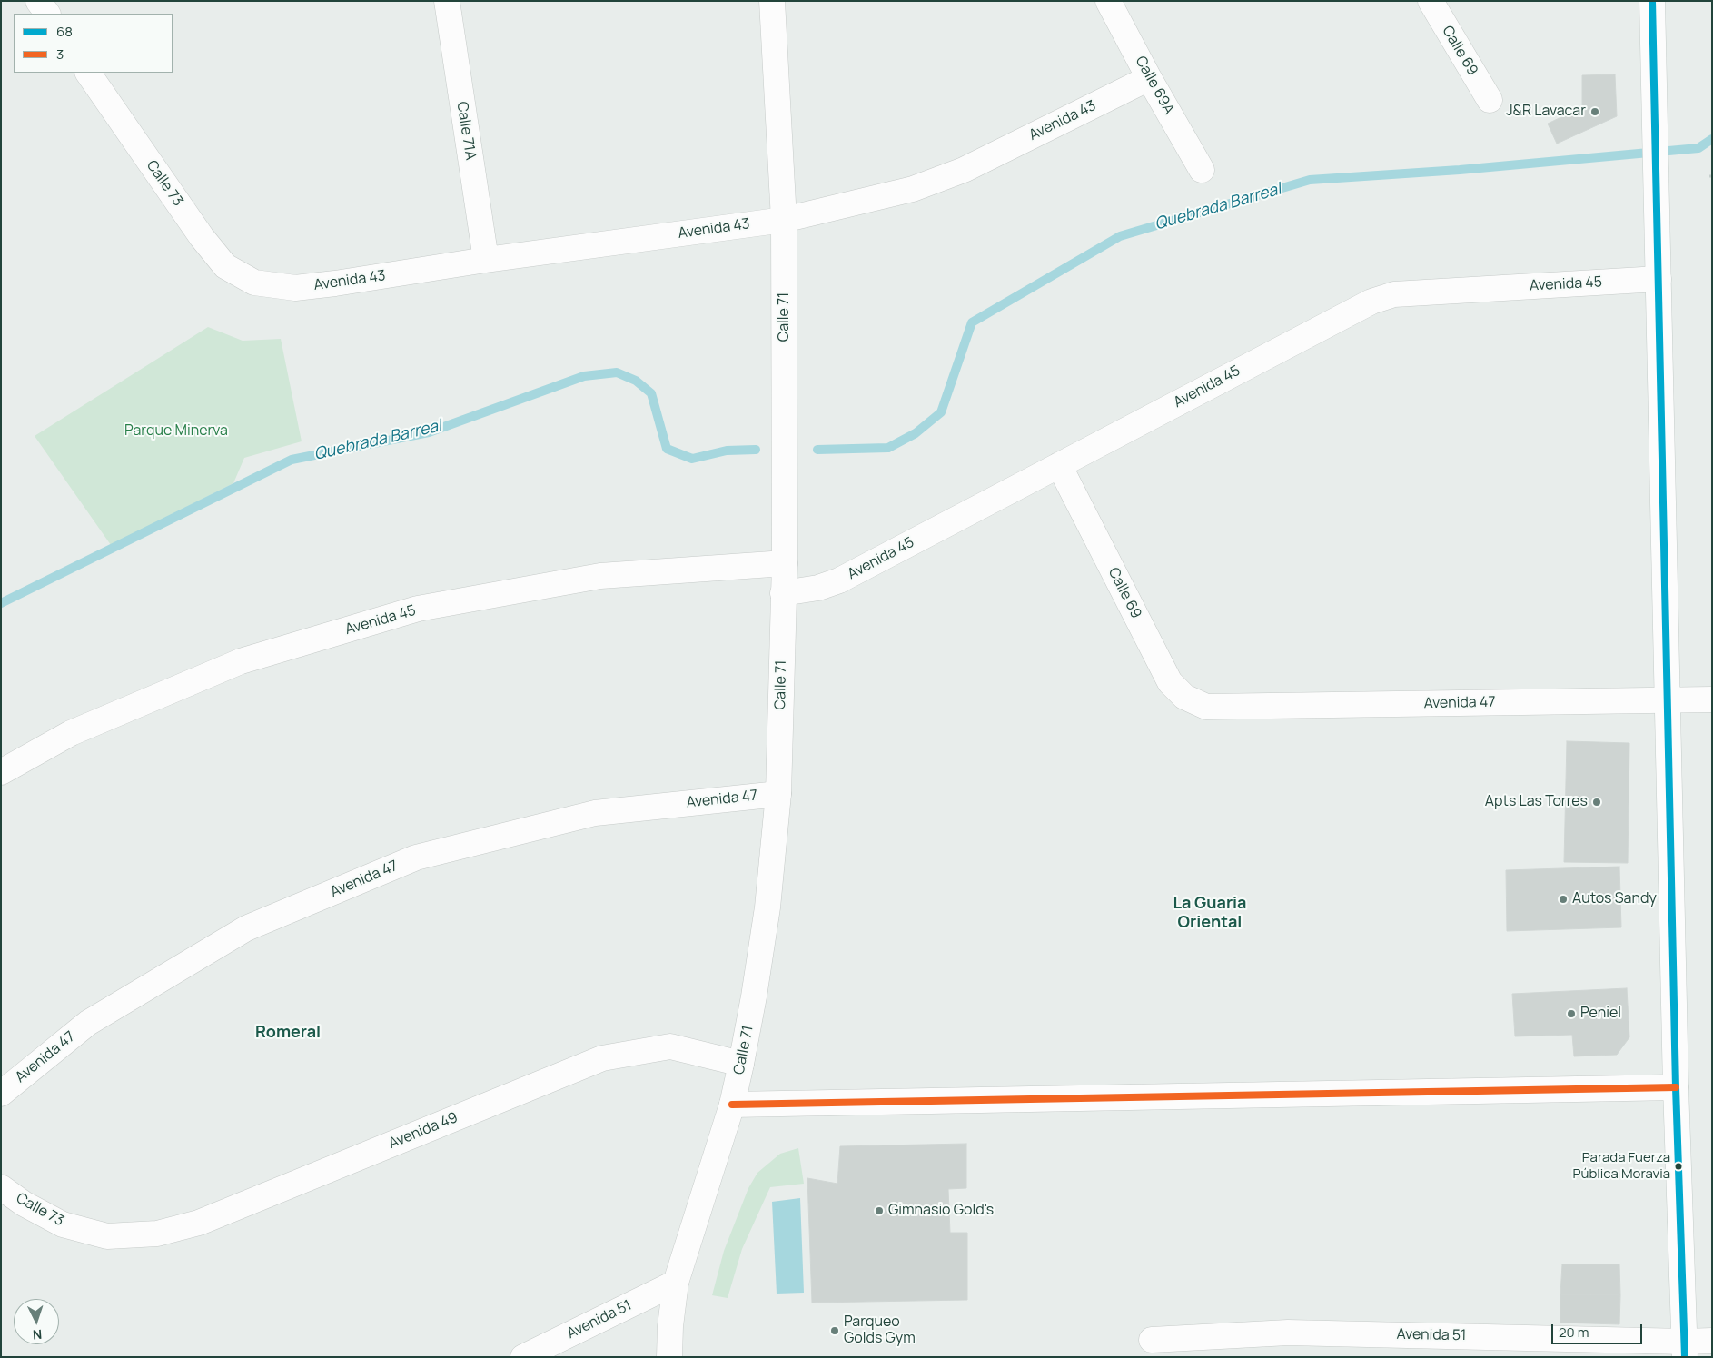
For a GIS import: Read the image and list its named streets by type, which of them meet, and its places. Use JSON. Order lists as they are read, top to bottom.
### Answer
{
  "streets": {
    "street": [
      "Calle 69",
      "Calle 69A",
      "Avenida 43",
      "Calle 71A",
      "Calle 73",
      "Avenida 45",
      "Calle 71",
      "Avenida 47",
      "Avenida 49",
      "Avenida 51"
    ]
  },
  "crossings": [
    ["Calle 69", "Avenida 45"],
    ["Calle 69", "Avenida 47"],
    ["Calle 69A", "Avenida 43"],
    ["Avenida 43", "Calle 71A"],
    ["Avenida 43", "Calle 73"],
    ["Avenida 43", "Calle 71"],
    ["Calle 73", "Avenida 49"],
    ["Avenida 45", "Calle 71"],
    ["Calle 71", "Avenida 47"],
    ["Calle 71", "Avenida 49"],
    ["Calle 71", "Avenida 51"]
  ],
  "districts": ["La Guaria Oriental", "Romeral"],
  "water": ["Quebrada Barreal"],
  "parks": ["Parque Minerva"],
  "places": [
    "J&R Lavacar",
    "Apts Las Torres",
    "Autos Sandy",
    "Peniel",
    "Parada Fuerza Pública Moravia",
    "Gimnasio Gold's",
    "Parqueo Golds Gym"
  ],
  "lines": ["transit line 68", "transit line 3"],
  "legend": ["68", "3"],
  "scale_bar": "20 m",
  "north": "bottom"
}
